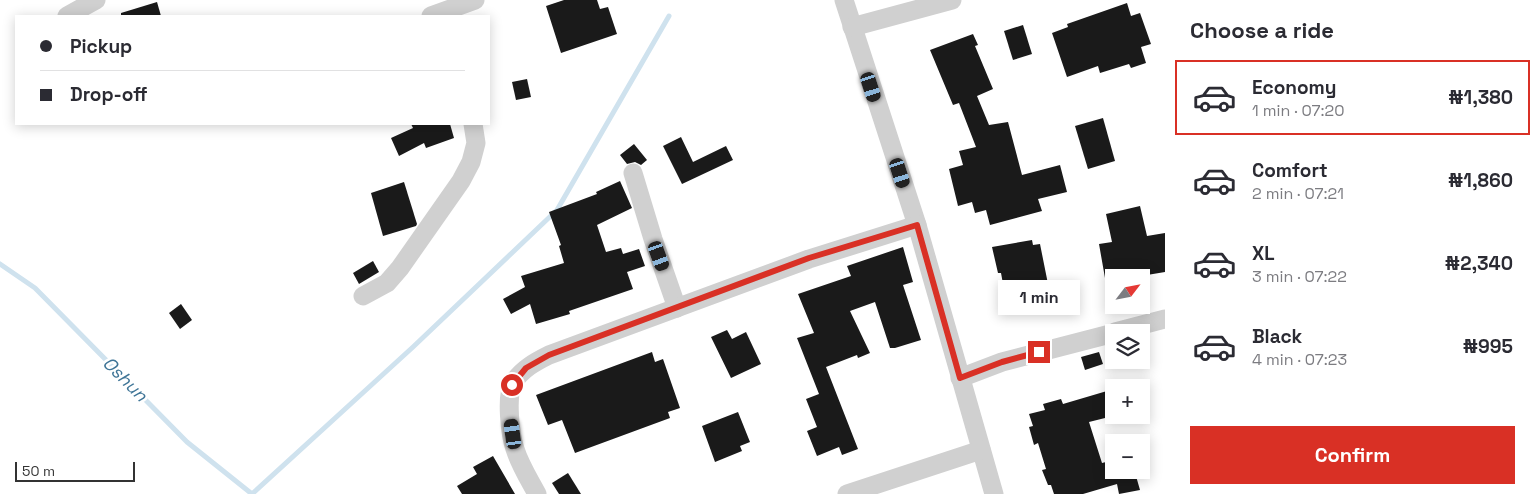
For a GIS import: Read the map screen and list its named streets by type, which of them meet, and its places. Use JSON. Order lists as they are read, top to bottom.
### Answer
{
  "water": ["Oshun"],
  "scale_bar": "50 m",
  "north": "top right",
  "page": {
    "heading": "Choose a ride",
    "banner": ["Pickup", "Drop-off"],
    "list": [
      {
        "name": "Economy",
        "note": "1 min · 07:20",
        "value": "₦1,380"
      },
      {
        "name": "Comfort",
        "note": "2 min · 07:21",
        "value": "₦1,860"
      },
      {
        "name": "XL",
        "note": "3 min · 07:22",
        "value": "₦2,340"
      },
      {
        "name": "Black",
        "note": "4 min · 07:23",
        "value": "₦995"
      }
    ],
    "map_buttons": ["+", "−"],
    "bubble": "1 min",
    "buttons": "Confirm",
    "scale": "50 m"
  }
}
